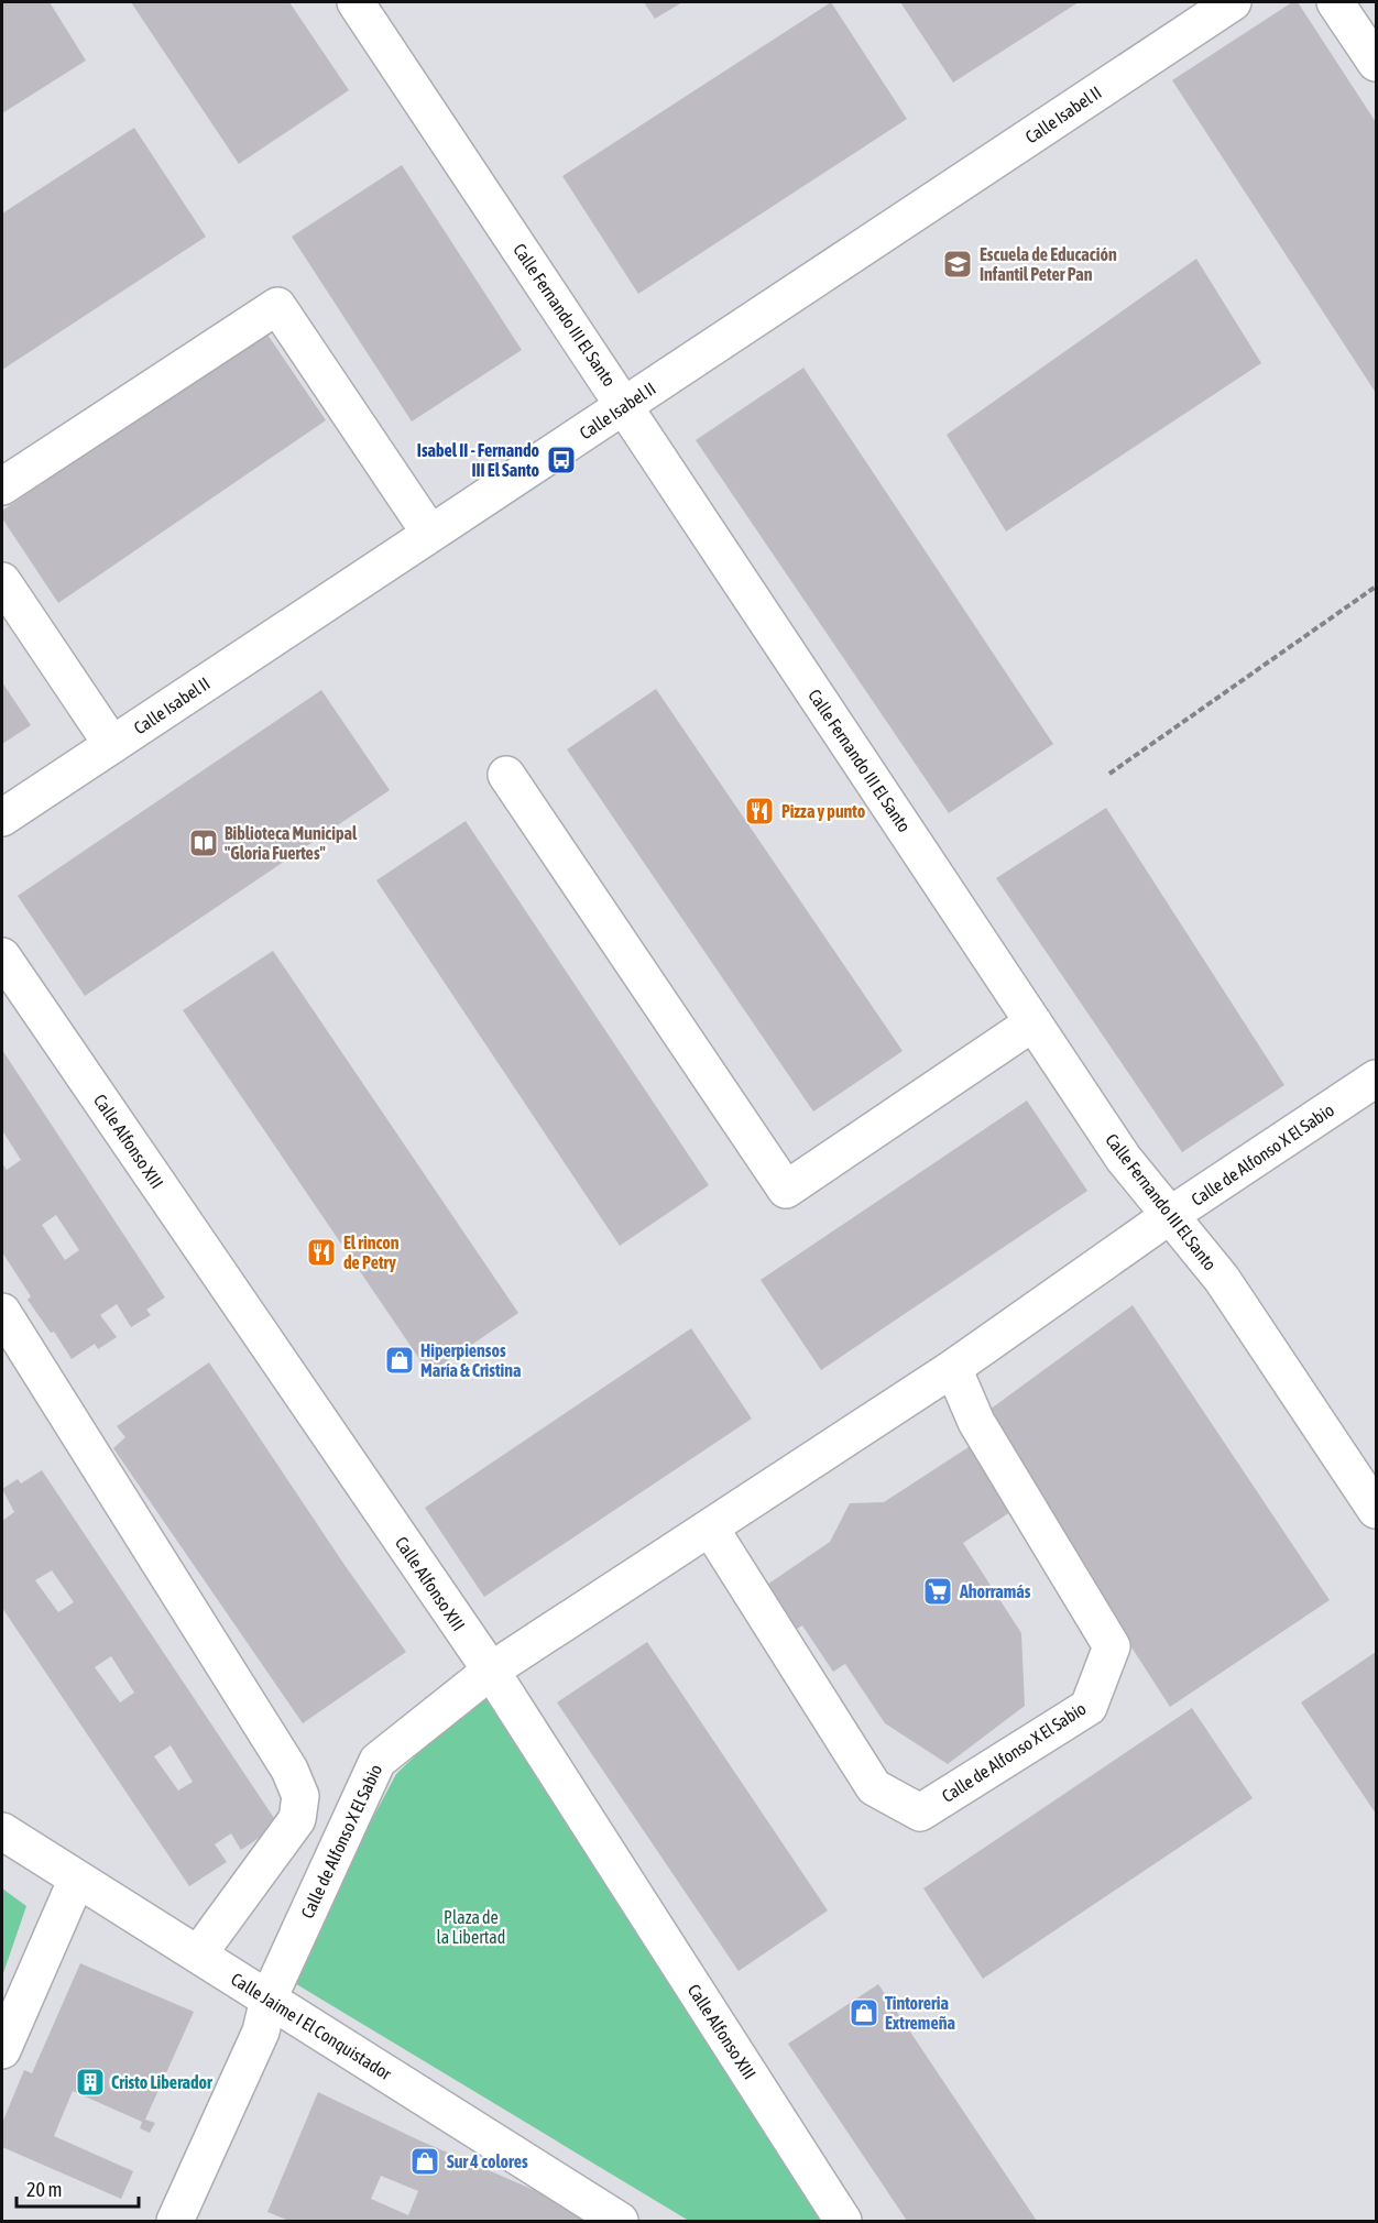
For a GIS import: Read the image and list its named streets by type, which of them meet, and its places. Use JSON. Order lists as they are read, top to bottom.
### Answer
{
  "streets": {
    "street": [
      "Calle Isabel II",
      "Calle Fernando III El Santo",
      "Calle Alfonso XIII",
      "Calle de Alfonso X El Sabio",
      "Calle Jaime I El Conquistador"
    ]
  },
  "crossings": [
    ["Calle Isabel II", "Calle Fernando III El Santo"],
    ["Calle Fernando III El Santo", "Calle de Alfonso X El Sabio"],
    ["Calle Alfonso XIII", "Calle de Alfonso X El Sabio"],
    ["Calle de Alfonso X El Sabio", "Calle Jaime I El Conquistador"]
  ],
  "parks": ["Plaza de la Libertad"],
  "places": {
    "school or university": ["Escuela de Educación Infantil Peter Pan"],
    "bus stop": ["Isabel II - Fernando III El Santo"],
    "restaurant": ["Pizza y punto", "El rincon de Petry"],
    "library": ["Biblioteca Municipal \"Gloria Fuertes\""],
    "shop": ["Hiperpiensos María & Cristina", "Tintoreria Extremeña", "Sur 4 colores"],
    "supermarket": ["Ahorramás"],
    "building": ["Cristo Liberador"]
  },
  "scale_bar": "20 m"
}
